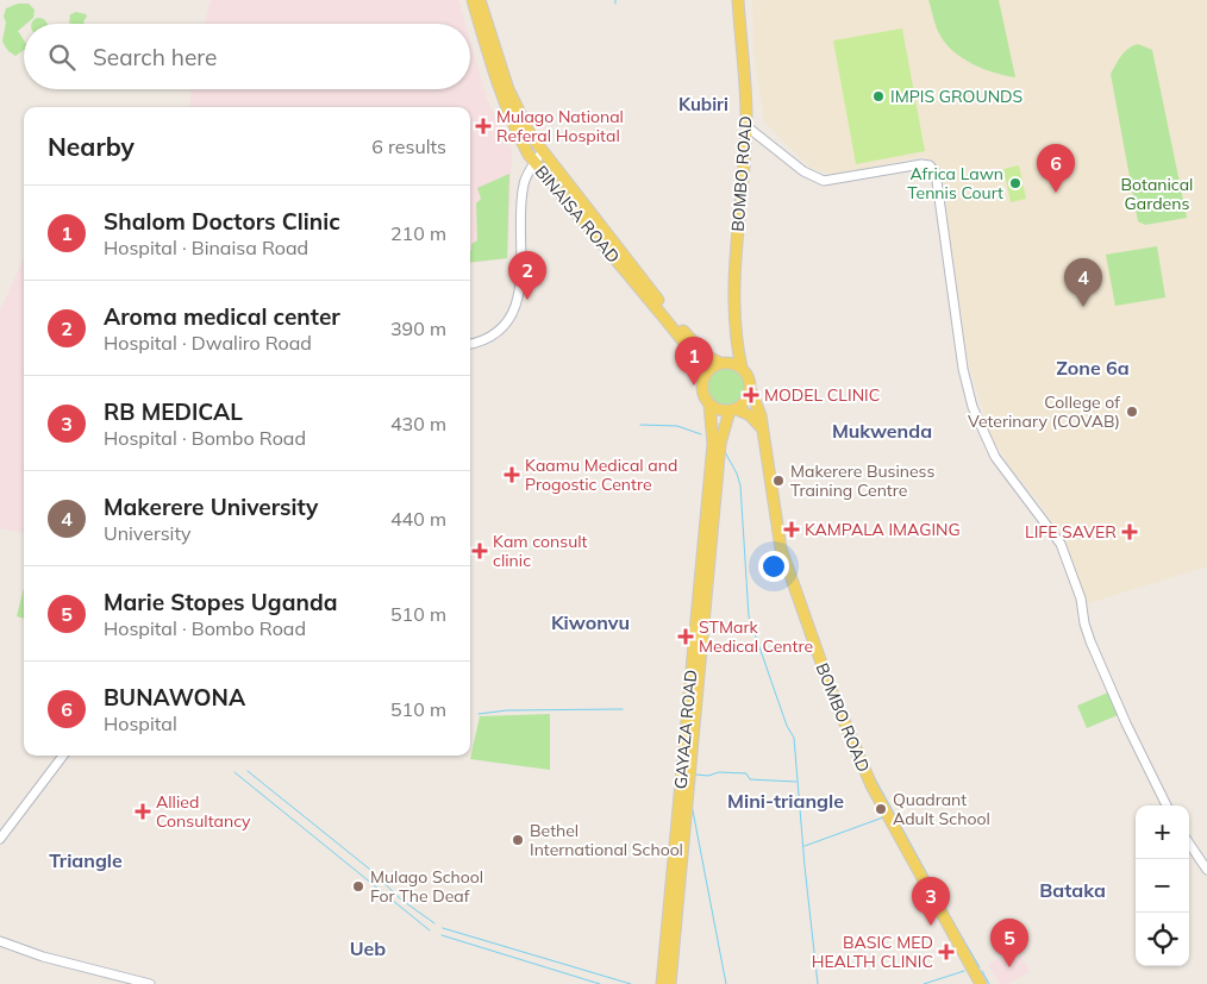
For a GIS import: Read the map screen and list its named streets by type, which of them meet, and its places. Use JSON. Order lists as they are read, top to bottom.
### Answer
{
  "streets": {
    "main road": ["BOMBO ROAD", "BINAISA ROAD", "GAYAZA ROAD"]
  },
  "crossings": [
    ["BOMBO ROAD", "BINAISA ROAD"],
    ["BOMBO ROAD", "GAYAZA ROAD"],
    ["BINAISA ROAD", "GAYAZA ROAD"]
  ],
  "districts": [
    "Kubiri",
    "Zone 6a",
    "Mukwenda",
    "Kiwonvu",
    "Mini-triangle",
    "Triangle",
    "Bataka",
    "Ueb"
  ],
  "parks": ["Botanical Gardens"],
  "places": {
    "other": [
      "IMPIS GROUNDS",
      "Africa Lawn Tennis Court",
      "College of Veterinary (COVAB)",
      "Makerere Business Training Centre",
      "Quadrant Adult School",
      "Bethel International School",
      "Mulago School For The Deaf"
    ],
    "health": [
      "Mulago National Referal Hospital",
      "MODEL CLINIC",
      "Kaamu Medical and Progostic Centre",
      "KAMPALA IMAGING",
      "LIFE SAVER",
      "Kam consult clinic",
      "STMark Medical Centre",
      "Allied Consultancy",
      "BASIC MED HEALTH CLINIC"
    ]
  },
  "page": {
    "search": "Search here",
    "heading": ["Nearby", "6 results"],
    "pins": [
      "6",
      "2",
      "4",
      "1",
      "3",
      "5"
    ],
    "list": [
      {
        "mark": "1",
        "name": "Shalom Doctors Clinic",
        "note": "Hospital · Binaisa Road",
        "value": "210 m"
      },
      {
        "mark": "2",
        "name": "Aroma medical center",
        "note": "Hospital · Dwaliro Road",
        "value": "390 m"
      },
      {
        "mark": "3",
        "name": "RB MEDICAL",
        "note": "Hospital · Bombo Road",
        "value": "430 m"
      },
      {
        "mark": "4",
        "name": "Makerere University",
        "note": "University",
        "value": "440 m"
      },
      {
        "mark": "5",
        "name": "Marie Stopes Uganda",
        "note": "Hospital · Bombo Road",
        "value": "510 m"
      },
      {
        "mark": "6",
        "name": "BUNAWONA",
        "note": "Hospital",
        "value": "510 m"
      }
    ],
    "map_buttons": ["+", "−"]
  }
}
